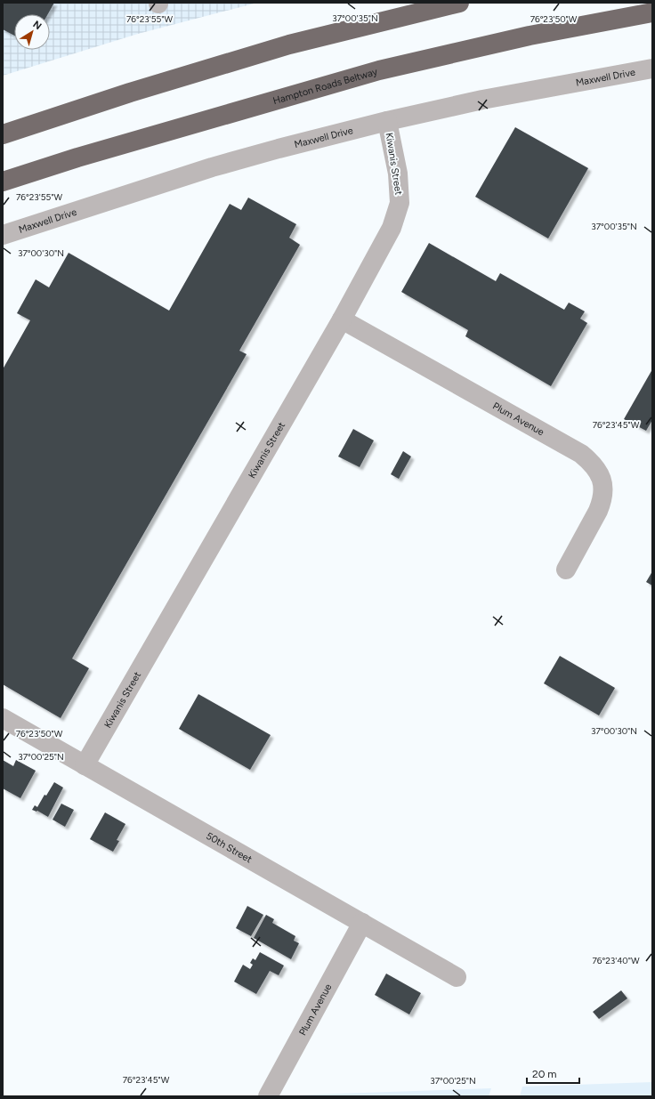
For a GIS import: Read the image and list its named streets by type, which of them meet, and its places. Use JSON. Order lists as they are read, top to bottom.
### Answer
{
  "streets": {
    "highway": ["Hampton Roads Beltway"],
    "street": [
      "Maxwell Drive",
      "Kiwanis Street",
      "Plum Avenue",
      "50th Street"
    ]
  },
  "crossings": [
    ["Maxwell Drive", "Kiwanis Street"],
    ["Kiwanis Street", "Plum Avenue"],
    ["Kiwanis Street", "50th Street"],
    ["Plum Avenue", "50th Street"]
  ],
  "scale_bar": "20 m",
  "north": "top right",
  "coordinates": [
    "37°00'35\"N",
    "76°23'55\"W",
    "76°23'50\"W",
    "37°00'30\"N",
    "76°23'45\"W",
    "37°00'25\"N",
    "76°23'40\"W"
  ]
}
